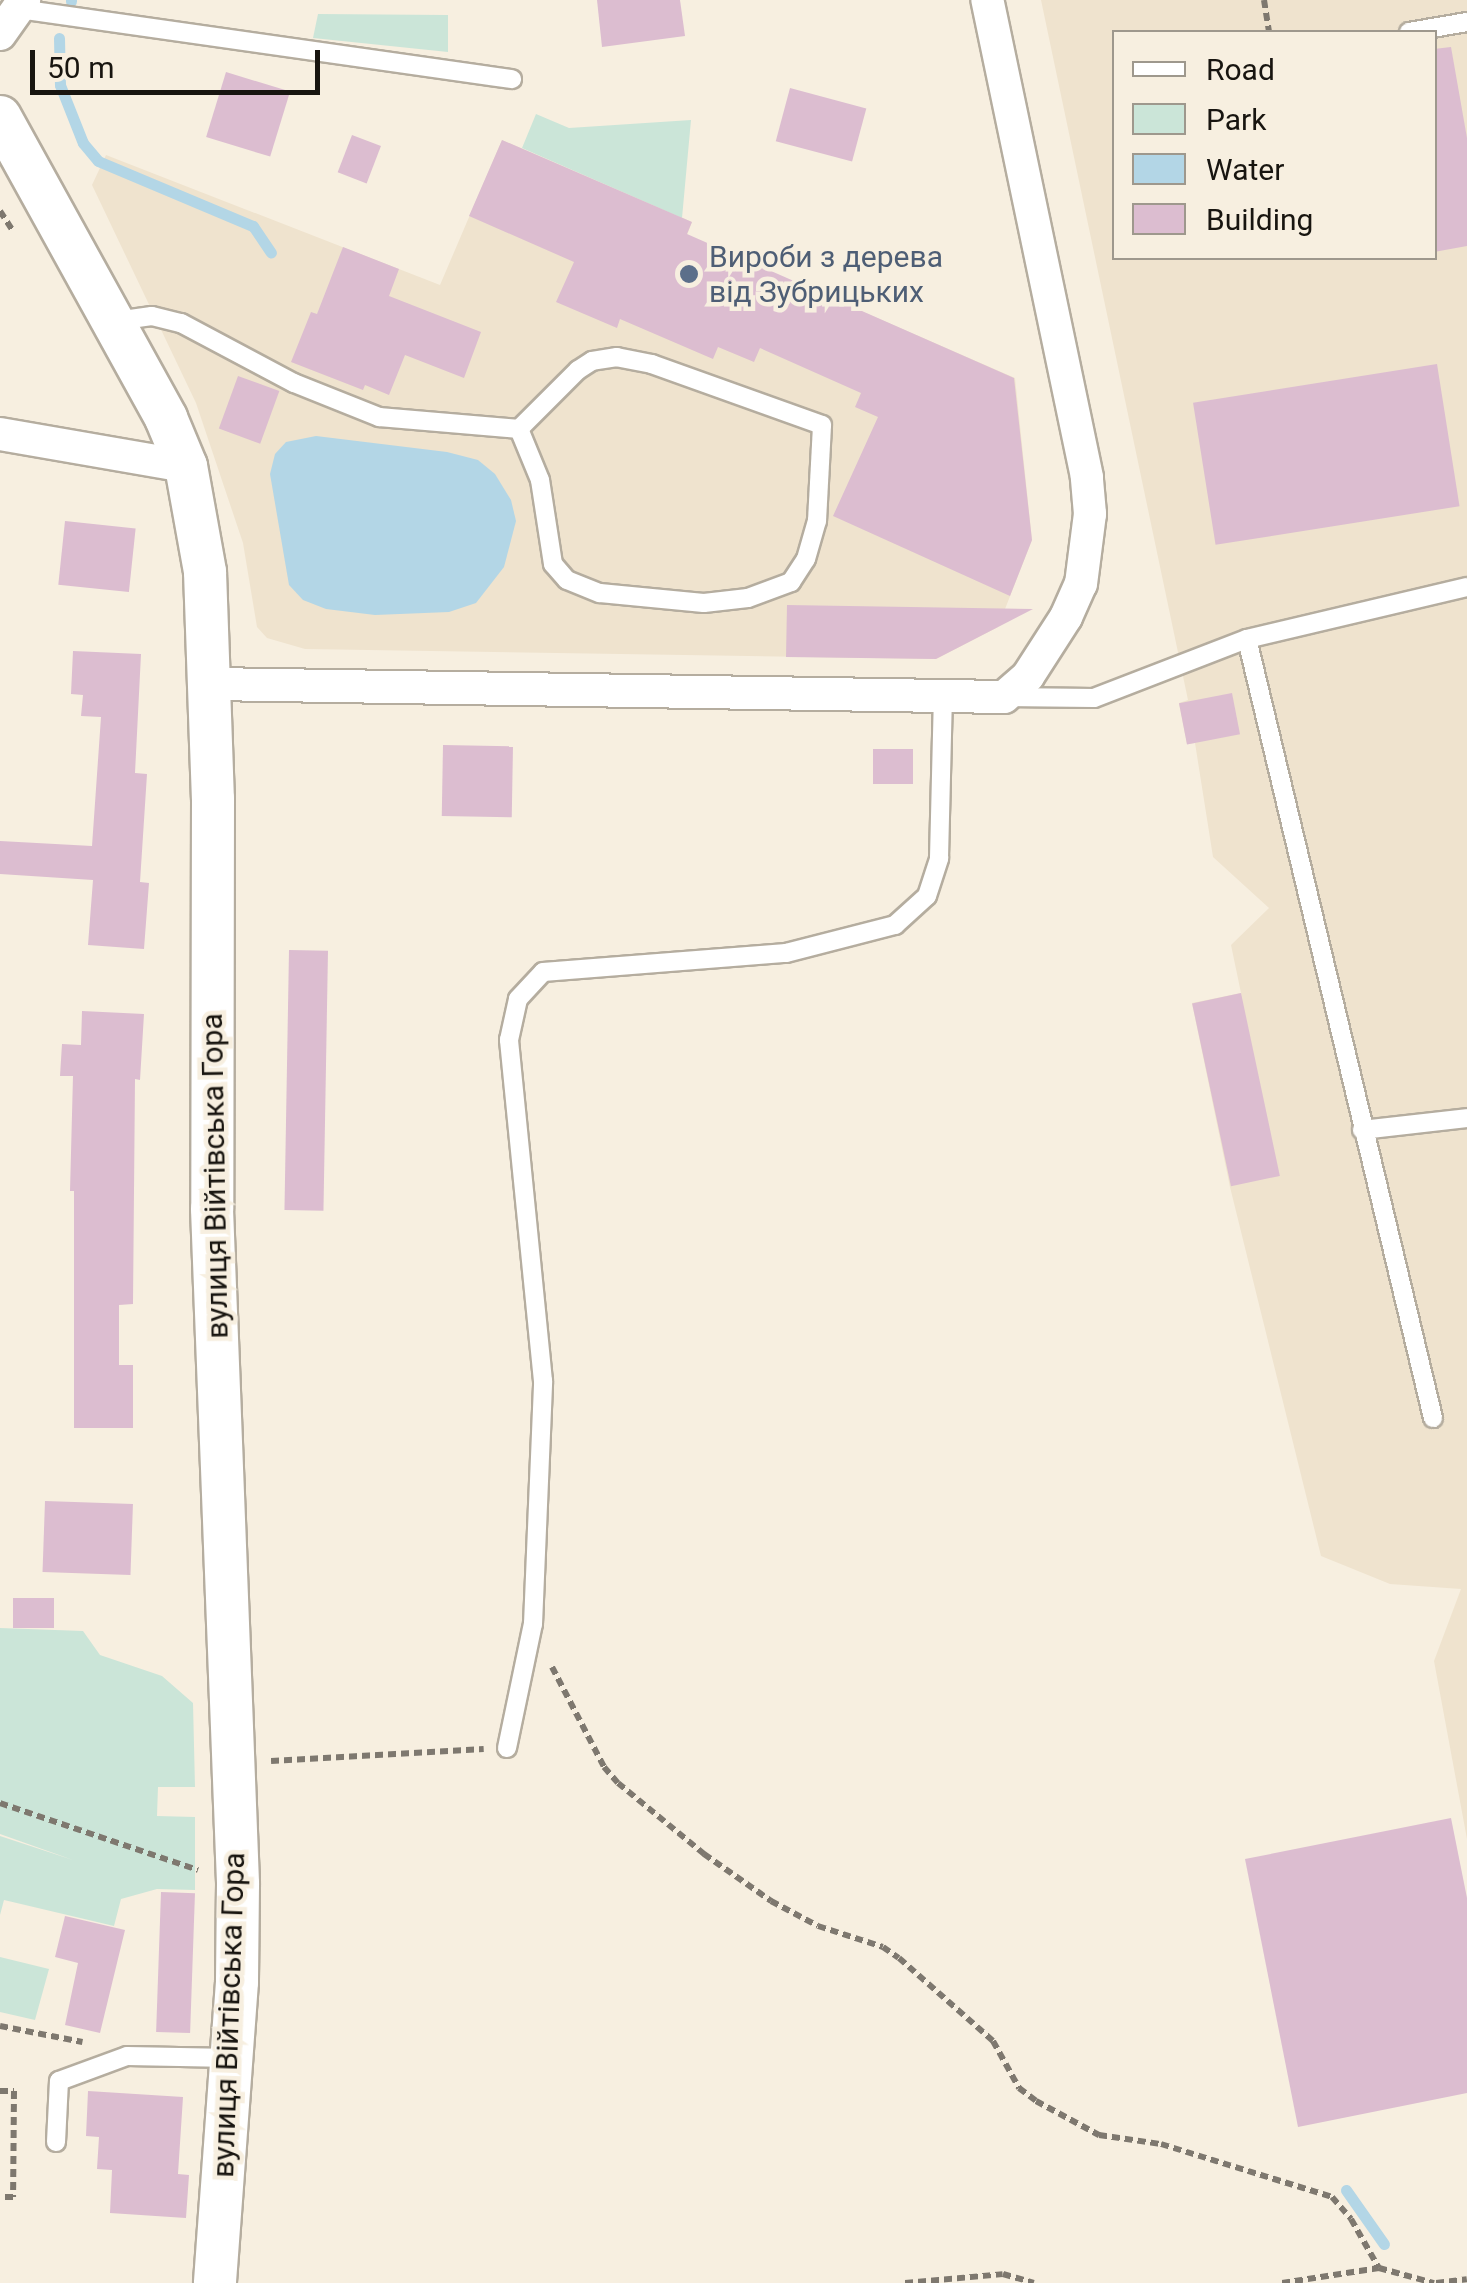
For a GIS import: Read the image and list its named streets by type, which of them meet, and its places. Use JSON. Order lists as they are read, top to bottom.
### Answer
{
  "streets": {
    "street": ["вулиця Війтівська Гора"]
  },
  "places": ["Вироби з дерева від Зубрицьких"],
  "legend": [
    "Road",
    "Park",
    "Water",
    "Building"
  ],
  "scale_bar": "50 m"
}
